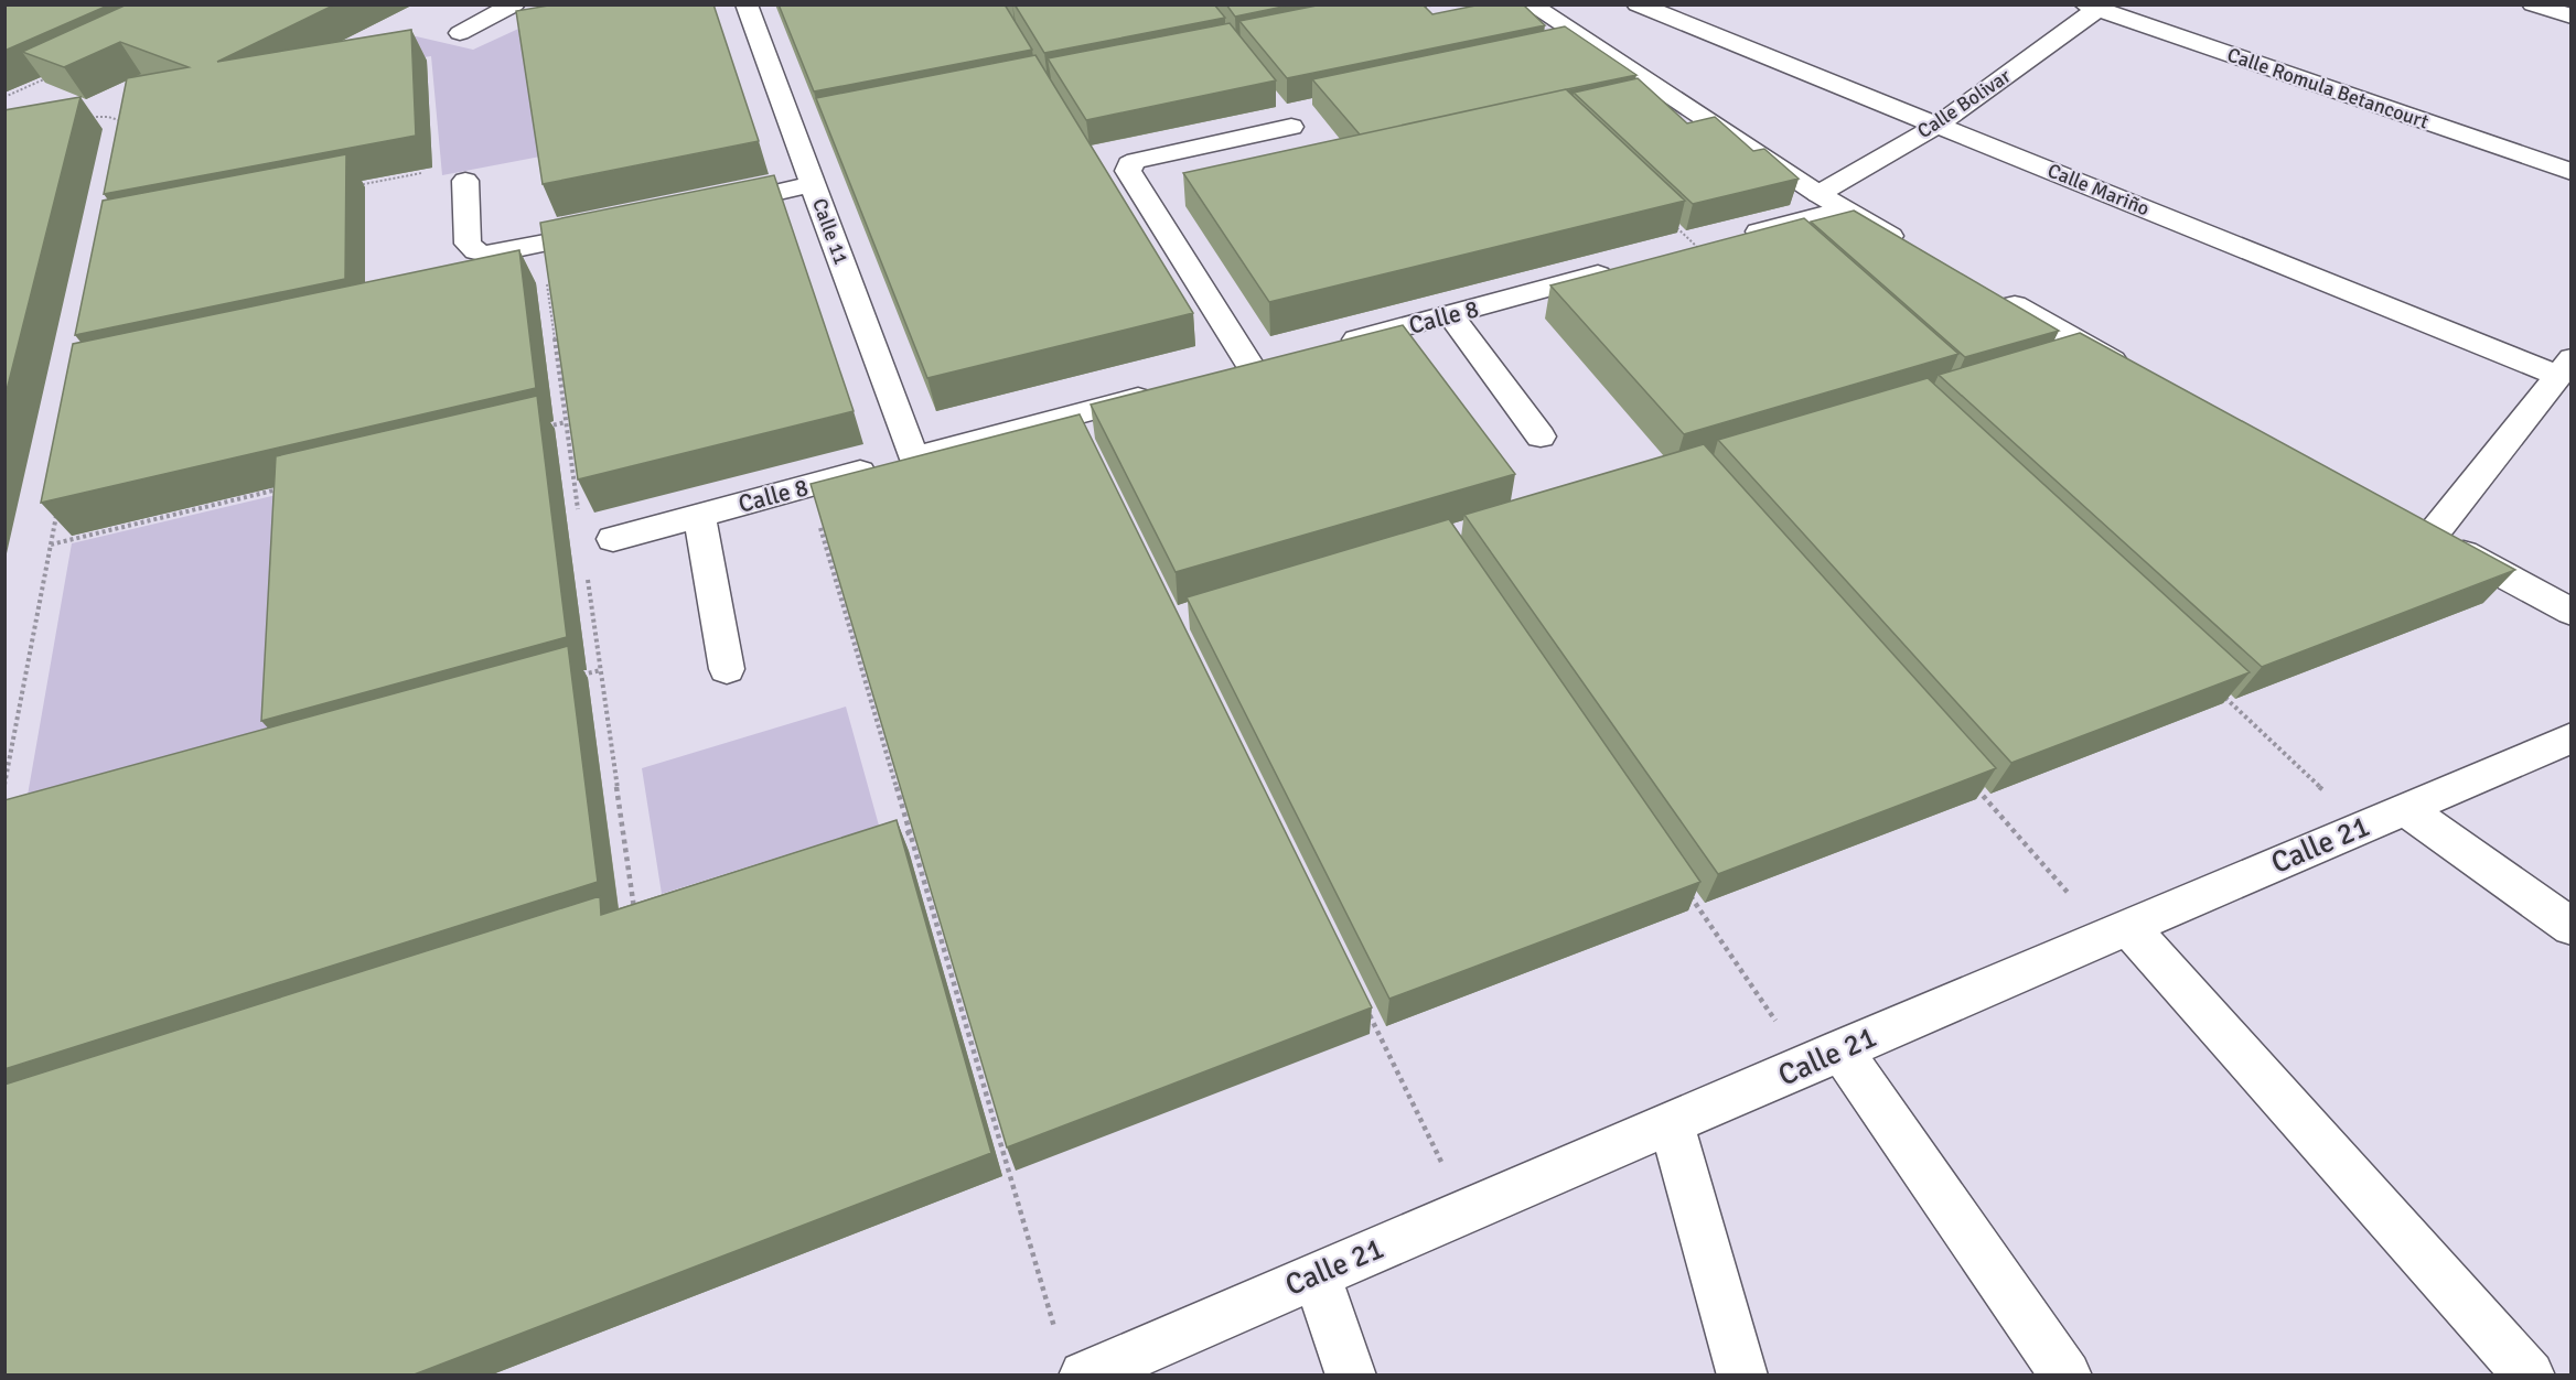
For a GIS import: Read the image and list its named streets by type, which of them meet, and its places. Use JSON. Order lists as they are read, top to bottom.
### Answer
{
  "streets": {
    "street": [
      "Calle Romula Betancourt",
      "Calle Bolivar",
      "Calle Mariño",
      "Calle 11",
      "Calle 8",
      "Calle 21"
    ]
  },
  "crossings": [
    ["Calle Romula Betancourt", "Calle Bolivar"],
    ["Calle Bolivar", "Calle Mariño"],
    ["Calle 11", "Calle 8"]
  ]
}
